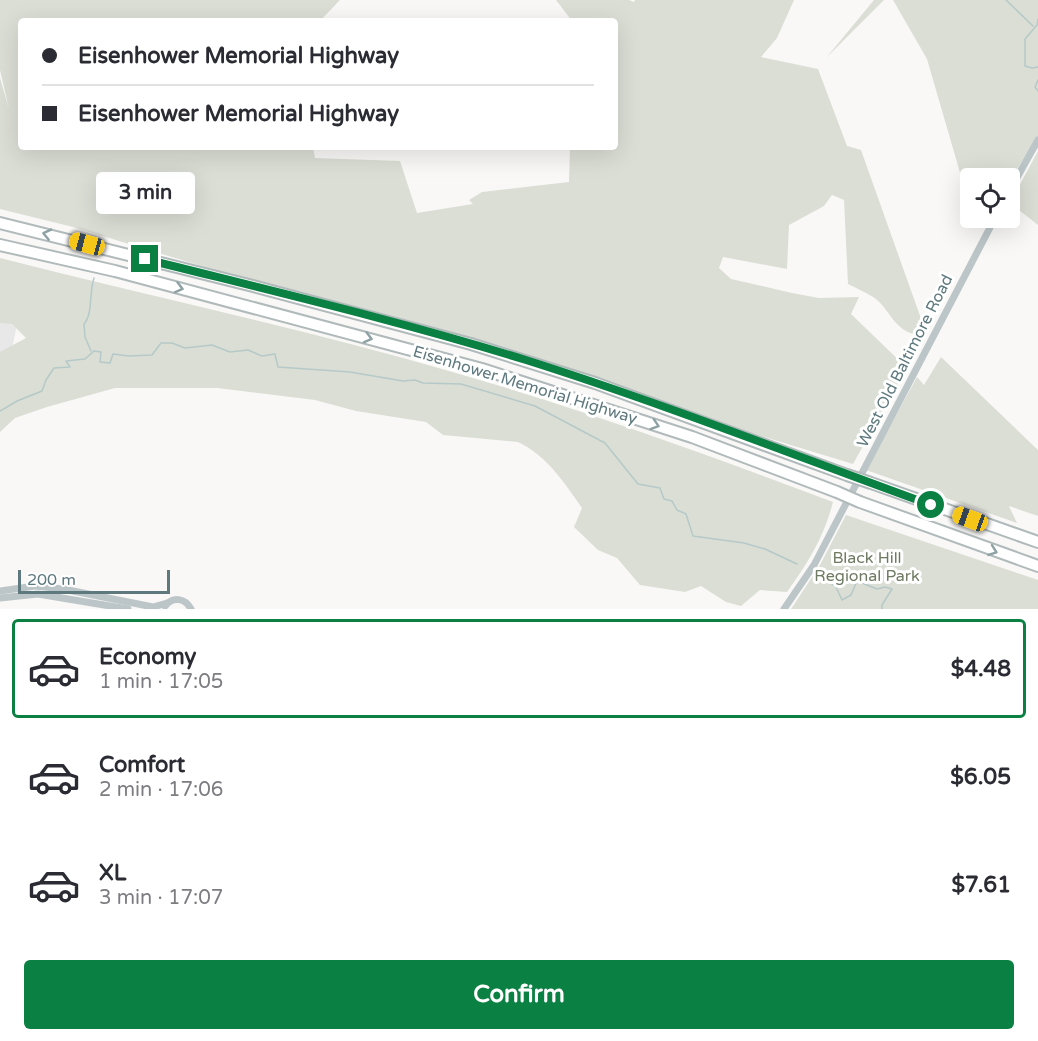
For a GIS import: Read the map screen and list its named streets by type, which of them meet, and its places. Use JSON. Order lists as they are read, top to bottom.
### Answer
{
  "streets": {
    "highway": ["Eisenhower Memorial Highway"],
    "street": ["West Old Baltimore Road"]
  },
  "parks": ["Black Hill Regional Park"],
  "scale_bar": "200 m",
  "page": {
    "banner": ["Eisenhower Memorial Highway", "Eisenhower Memorial Highway"],
    "bubble": "3 min",
    "scale": "200 m",
    "list": [
      {
        "name": "Economy",
        "note": "1 min · 17:05",
        "value": "$4.48"
      },
      {
        "name": "Comfort",
        "note": "2 min · 17:06",
        "value": "$6.05"
      },
      {
        "name": "XL",
        "note": "3 min · 17:07",
        "value": "$7.61"
      }
    ],
    "buttons": "Confirm"
  }
}
